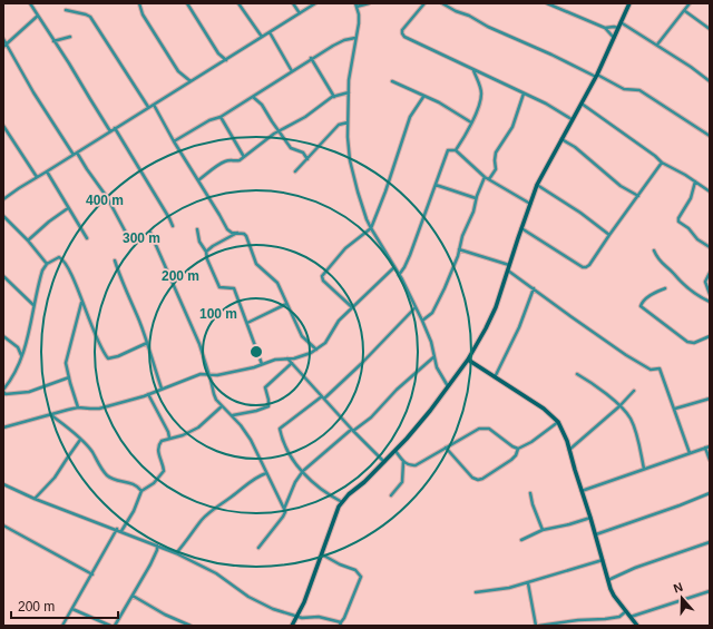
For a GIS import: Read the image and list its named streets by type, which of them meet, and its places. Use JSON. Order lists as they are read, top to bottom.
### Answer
{
  "scale_bar": "200 m",
  "north": "top",
  "rings": [
    "400 m",
    "300 m",
    "200 m",
    "100 m"
  ]
}
